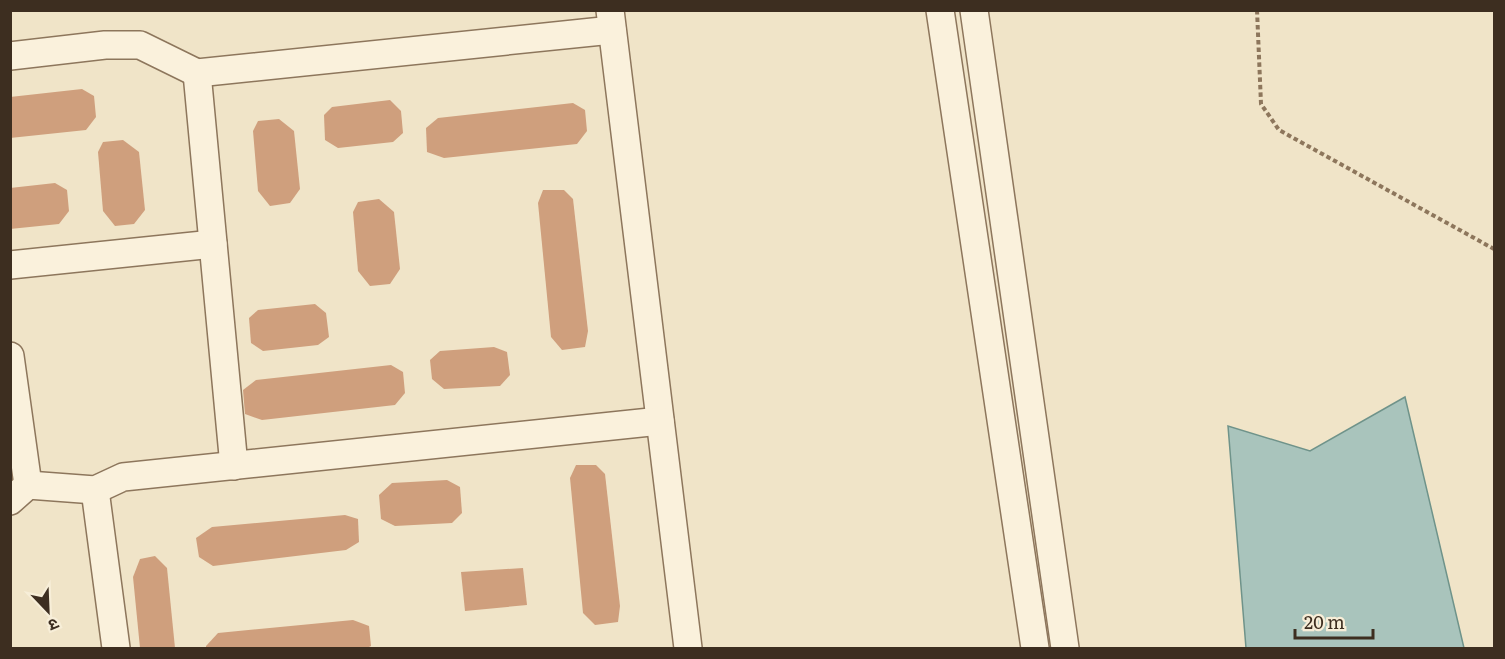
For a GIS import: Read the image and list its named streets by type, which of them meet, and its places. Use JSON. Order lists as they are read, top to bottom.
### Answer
{
  "scale_bar": "20 m",
  "north": "bottom right"
}
